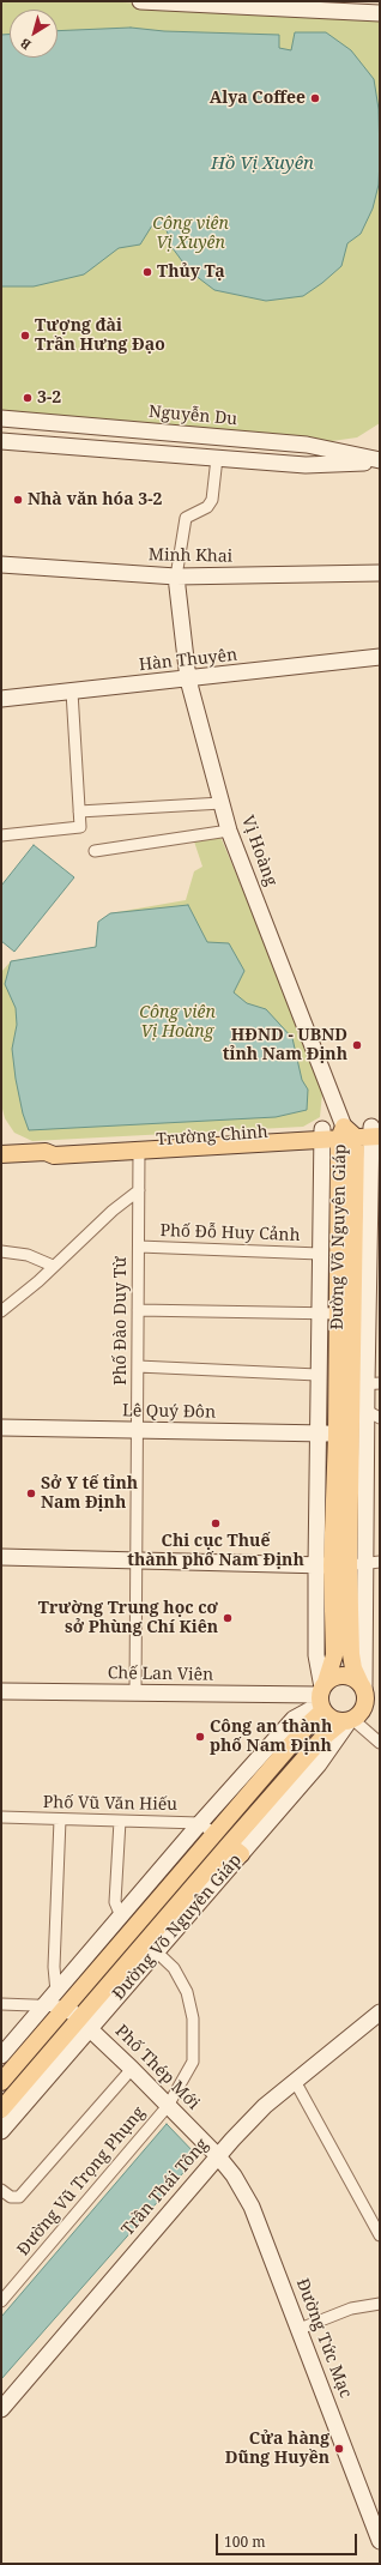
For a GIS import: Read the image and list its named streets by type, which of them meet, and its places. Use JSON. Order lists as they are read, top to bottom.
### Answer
{
  "streets": {
    "main road": ["Trường Chinh", "Đường Võ Nguyên Giáp"],
    "street": [
      "Nguyễn Du",
      "Minh Khai",
      "Hàn Thuyên",
      "Vị Hoàng",
      "Phố Đỗ Huy Cảnh",
      "Phố Đào Duy Từ",
      "Lê Quý Đôn",
      "Chế Lan Viên",
      "Phố Vũ Văn Hiếu",
      "Phố Thép Mới",
      "Đường Vũ Trọng Phụng",
      "Trần Thái Tông",
      "Đường Tức Mạc"
    ]
  },
  "crossings": [
    ["Minh Khai", "Vị Hoàng"],
    ["Hàn Thuyên", "Vị Hoàng"],
    ["Vị Hoàng", "Trường Chinh"],
    ["Vị Hoàng", "Đường Võ Nguyên Giáp"],
    ["Trường Chinh", "Đường Võ Nguyên Giáp"],
    ["Trường Chinh", "Phố Đào Duy Từ"],
    ["Phố Đỗ Huy Cảnh", "Đường Võ Nguyên Giáp"],
    ["Phố Đỗ Huy Cảnh", "Phố Đào Duy Từ"],
    ["Đường Võ Nguyên Giáp", "Lê Quý Đôn"],
    ["Đường Võ Nguyên Giáp", "Chế Lan Viên"],
    ["Đường Võ Nguyên Giáp", "Phố Vũ Văn Hiếu"],
    ["Đường Võ Nguyên Giáp", "Phố Thép Mới"],
    ["Đường Võ Nguyên Giáp", "Đường Vũ Trọng Phụng"],
    ["Phố Đào Duy Từ", "Lê Quý Đôn"],
    ["Phố Đào Duy Từ", "Chế Lan Viên"],
    ["Phố Thép Mới", "Đường Vũ Trọng Phụng"],
    ["Phố Thép Mới", "Trần Thái Tông"],
    ["Phố Thép Mới", "Đường Tức Mạc"],
    ["Trần Thái Tông", "Đường Tức Mạc"]
  ],
  "water": ["Hồ Vị Xuyên"],
  "parks": ["Công viên Vị Xuyên", "Công viên Vị Hoàng"],
  "places": [
    "Alya Coffee",
    "Thủy Tạ",
    "Tượng đài Trần Hưng Đạo",
    "3-2",
    "Nhà văn hóa 3-2",
    "HĐND - UBND tỉnh Nam Định",
    "Sở Y tế tỉnh Nam Định",
    "Chi cục Thuế thành phố Nam Định",
    "Trường Trung học cơ sở Phùng Chí Kiên",
    "Công an thành phố Nam Định",
    "Cửa hàng Dũng Huyền"
  ],
  "scale_bar": "100 m",
  "north": "bottom left"
}
